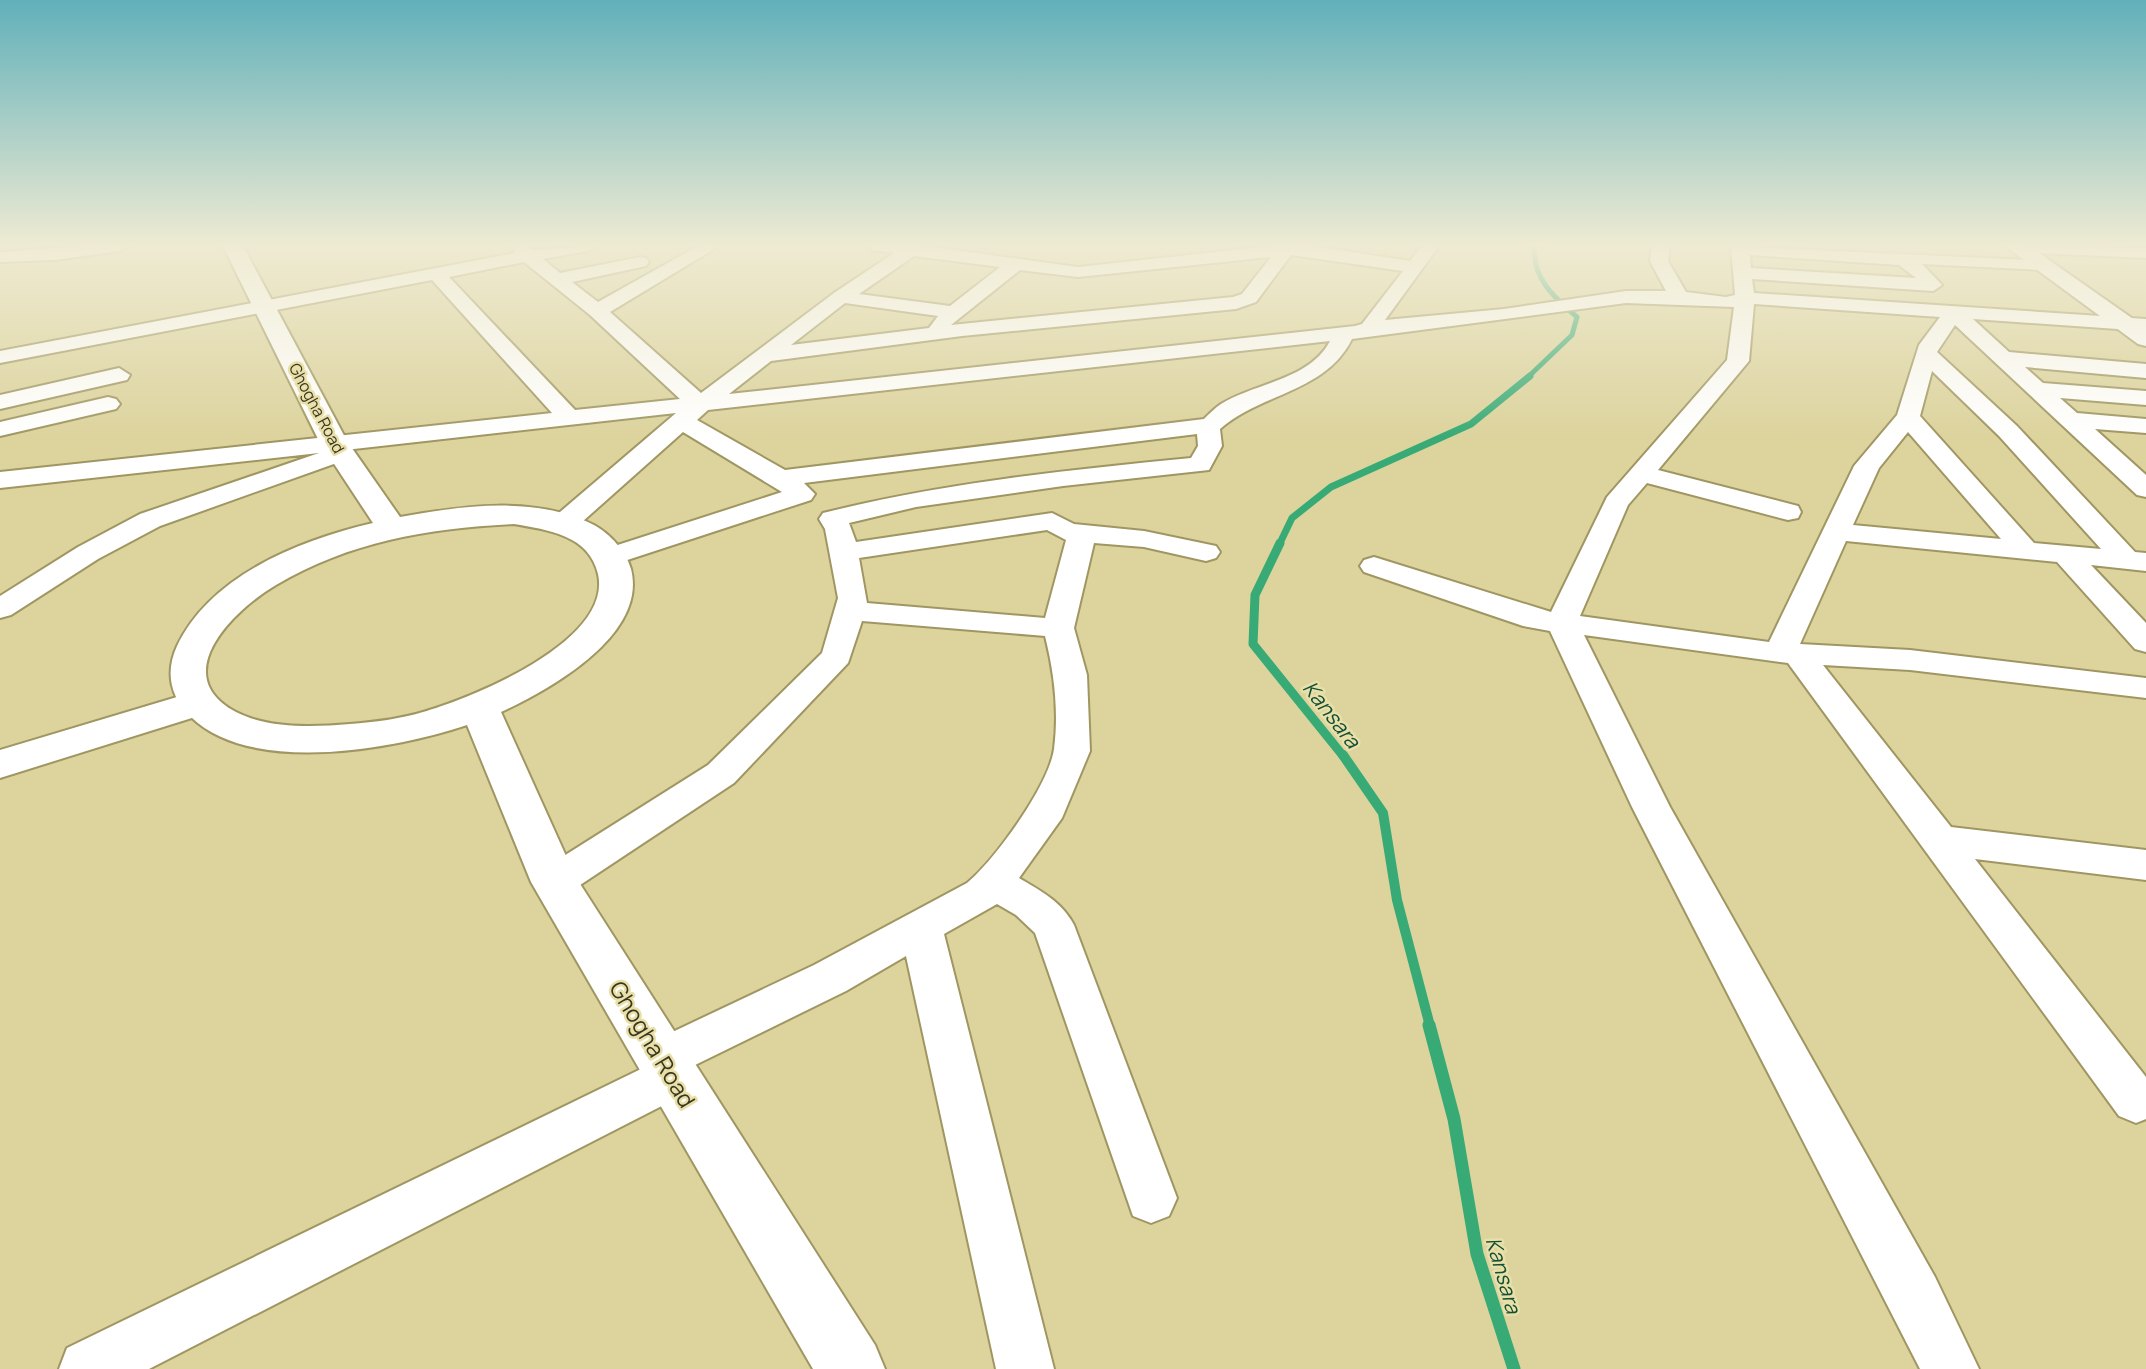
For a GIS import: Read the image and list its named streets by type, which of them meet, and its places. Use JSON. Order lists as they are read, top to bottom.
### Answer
{
  "streets": {
    "main road": ["Ghogha Road"]
  },
  "water": ["Kansara"]
}
